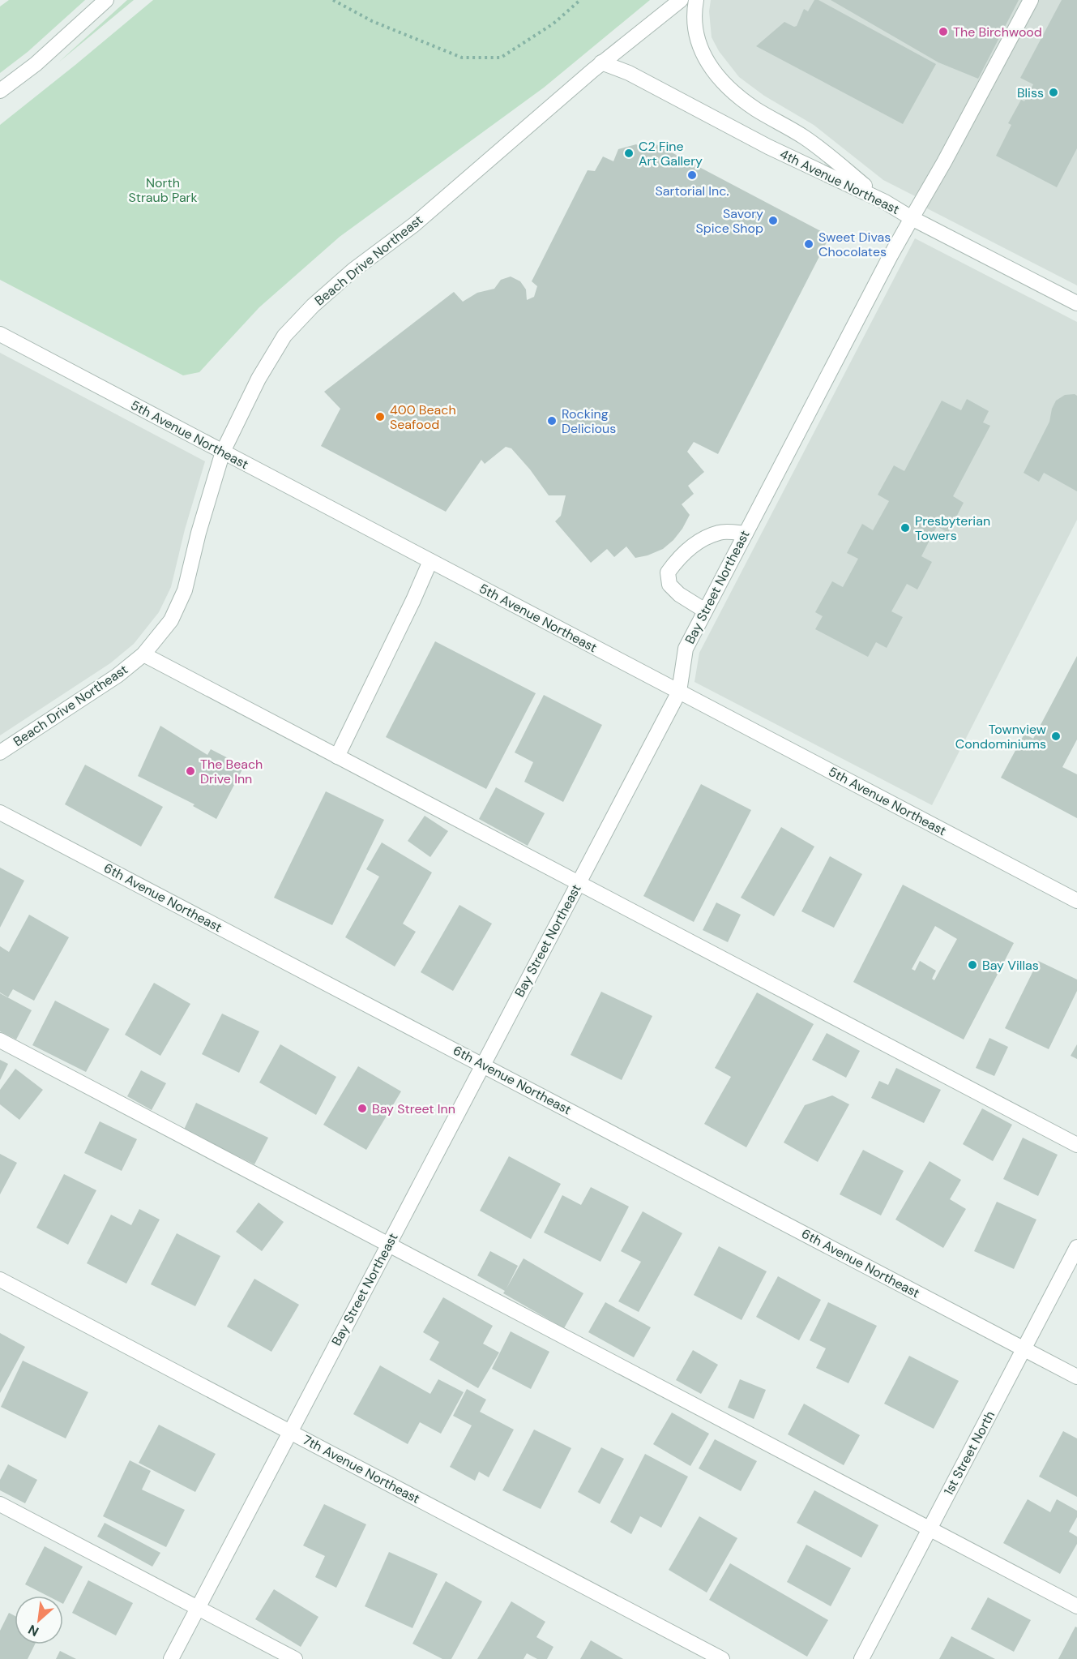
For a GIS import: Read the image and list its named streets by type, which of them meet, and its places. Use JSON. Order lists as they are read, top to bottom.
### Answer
{
  "streets": {
    "street": [
      "4th Avenue Northeast",
      "Beach Drive Northeast",
      "5th Avenue Northeast",
      "Bay Street Northeast",
      "6th Avenue Northeast",
      "1st Street North",
      "7th Avenue Northeast"
    ]
  },
  "crossings": [
    ["4th Avenue Northeast", "Beach Drive Northeast"],
    ["4th Avenue Northeast", "Bay Street Northeast"],
    ["Beach Drive Northeast", "5th Avenue Northeast"],
    ["5th Avenue Northeast", "Bay Street Northeast"],
    ["Bay Street Northeast", "6th Avenue Northeast"],
    ["Bay Street Northeast", "7th Avenue Northeast"],
    ["6th Avenue Northeast", "1st Street North"]
  ],
  "parks": ["North Straub Park"],
  "places": [
    "The Birchwood",
    "Bliss",
    "C2 Fine Art Gallery",
    "Sartorial Inc.",
    "Savory Spice Shop",
    "Sweet Divas Chocolates",
    "400 Beach Seafood",
    "Rocking Delicious",
    "Presbyterian Towers",
    "Townview Condominiums",
    "The Beach Drive Inn",
    "Bay Villas",
    "Bay Street Inn"
  ],
  "north": "bottom left"
}
